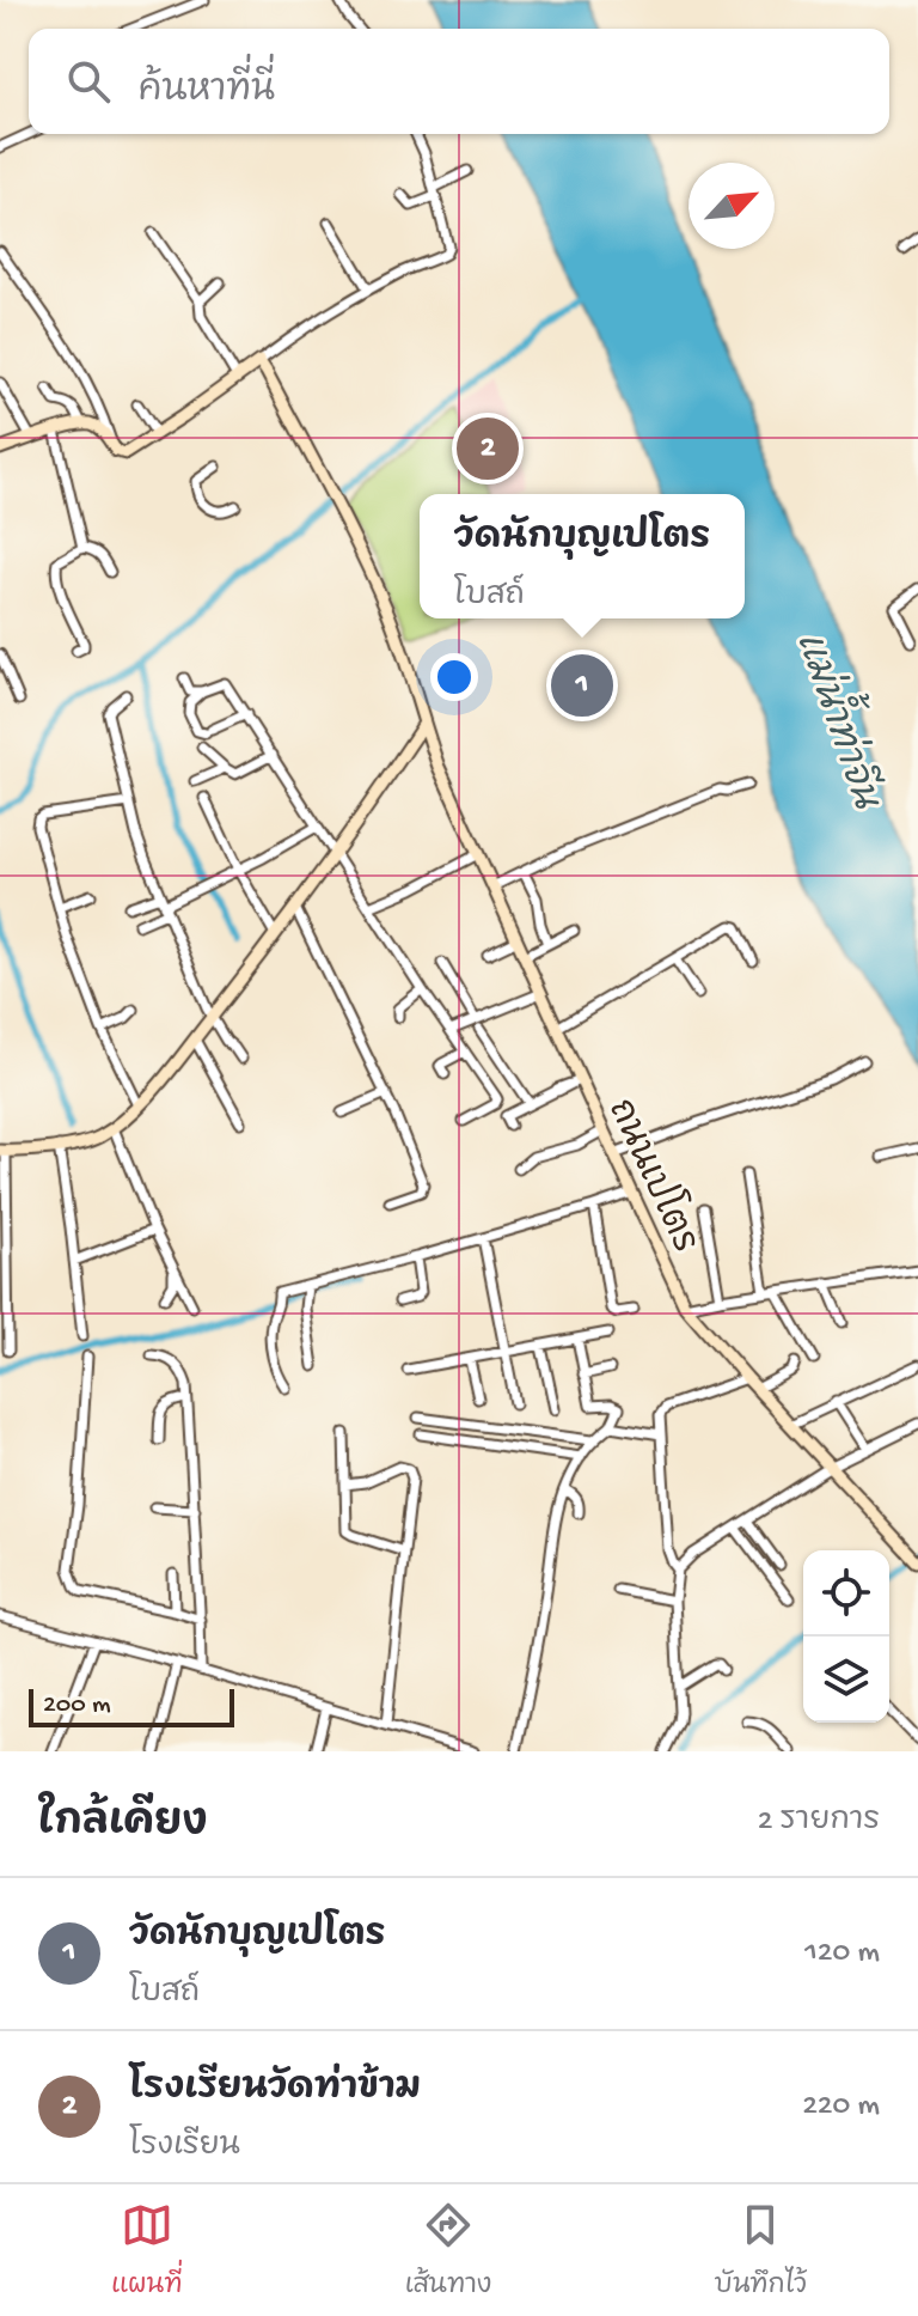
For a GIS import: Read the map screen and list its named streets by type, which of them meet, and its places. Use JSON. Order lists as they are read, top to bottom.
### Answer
{
  "streets": {
    "street": ["ถนนเปโตร"]
  },
  "water": ["แม่น้ำท่าจีน"],
  "scale_bar": "200 m",
  "north": "top right",
  "page": {
    "search": "ค้นหาที่นี่",
    "pins": ["2", "1"],
    "popup": ["วัดนักบุญเปโตร", "โบสถ์"],
    "scale": "200 m",
    "heading": ["ใกล้เคียง", "2 รายการ"],
    "list": [
      {
        "mark": "1",
        "name": "วัดนักบุญเปโตร",
        "note": "โบสถ์",
        "value": "120 m"
      },
      {
        "mark": "2",
        "name": "โรงเรียนวัดท่าข้าม",
        "note": "โรงเรียน",
        "value": "220 m"
      }
    ],
    "nav": ["แผนที่", "เส้นทาง", "บันทึกไว้"]
  }
}
